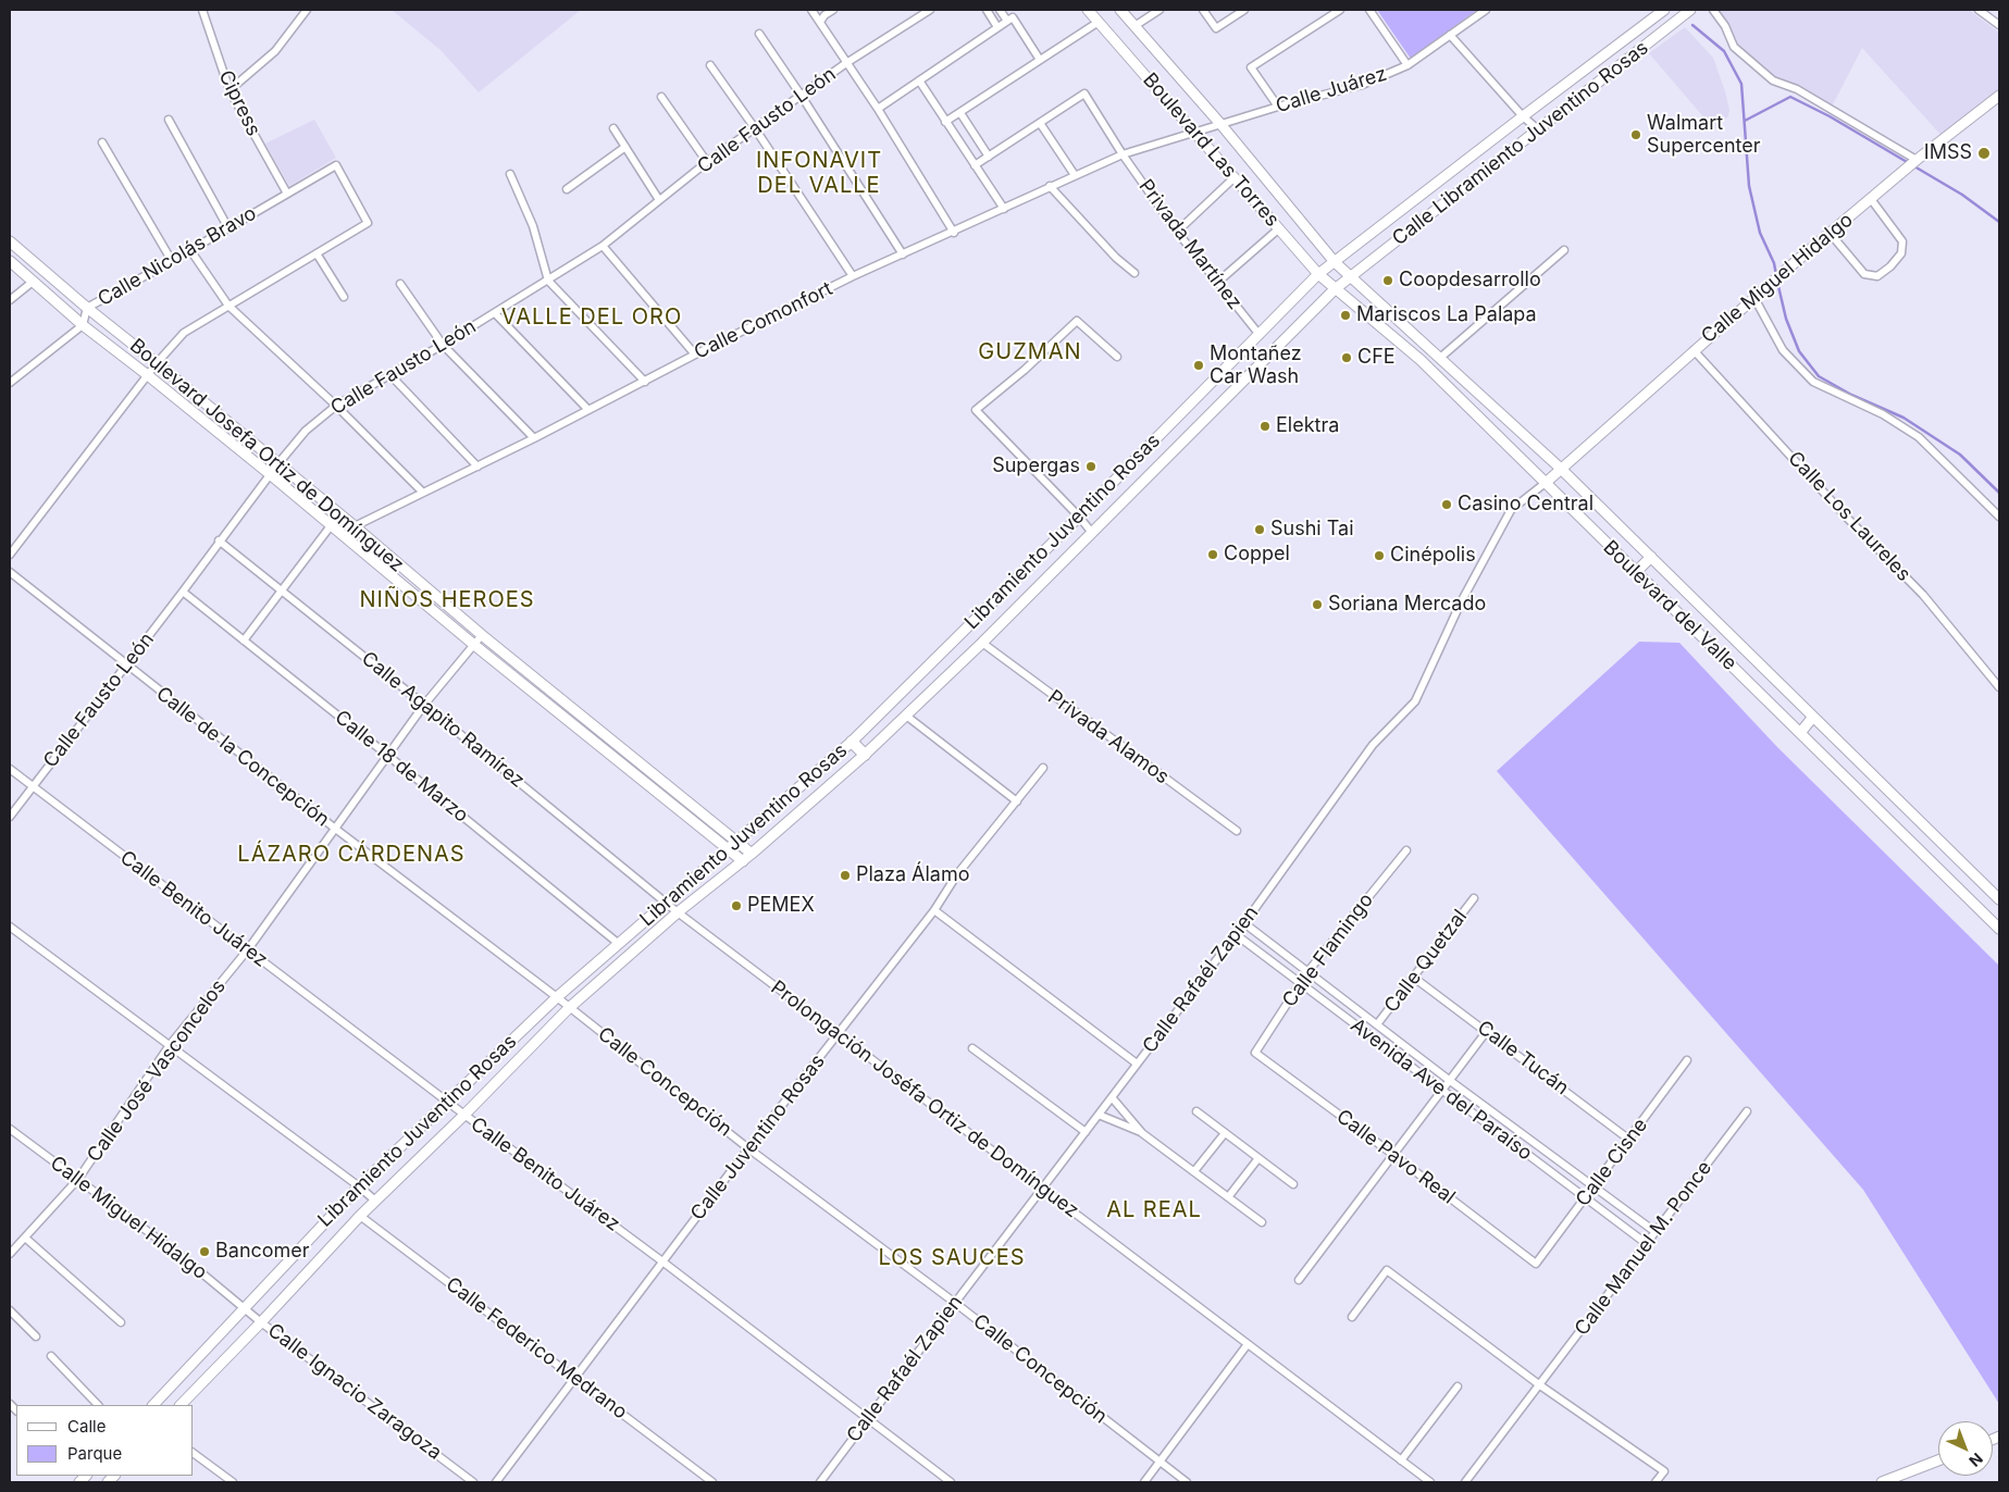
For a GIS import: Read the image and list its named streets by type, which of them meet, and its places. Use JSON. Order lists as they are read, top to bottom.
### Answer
{
  "streets": {
    "street": [
      "Calle Juárez",
      "Cipress",
      "Calle Fausto León",
      "Calle Libramiento Juventino Rosas",
      "Boulevard Las Torres",
      "Privada Martínez",
      "Calle Nicolás Bravo",
      "Calle Miguel Hidalgo",
      "Calle Comonfort",
      "Boulevard Josefa Ortiz de Domínguez",
      "Calle Los Laureles",
      "Libramiento Juventino Rosas",
      "Boulevard del Valle",
      "Calle Agapito Ramírez",
      "Privada Alamos",
      "Calle de la Concepción",
      "Calle 18 de Marzo",
      "Calle Benito Juárez",
      "Calle Flamingo",
      "Calle Quetzal",
      "Calle Rafaél Zapien",
      "Calle Tucán",
      "Calle José Vasconcelos",
      "Calle Concepción",
      "Avenida Ave del Paraíso",
      "Prolongación Joséfa Ortiz de Domínguez",
      "Calle Juventino Rosas",
      "Calle Pavo Real",
      "Calle Cisne",
      "Calle Manuel M. Ponce",
      "Calle Federico Medrano",
      "Calle Ignacio Zaragoza"
    ]
  },
  "crossings": [
    ["Calle Juárez", "Boulevard Las Torres"],
    ["Calle Juárez", "Calle Comonfort"],
    ["Cipress", "Calle Nicolás Bravo"],
    ["Calle Fausto León", "Boulevard Josefa Ortiz de Domínguez"],
    ["Calle Fausto León", "Calle Agapito Ramírez"],
    ["Calle Fausto León", "Calle de la Concepción"],
    ["Calle Fausto León", "Calle 18 de Marzo"],
    ["Calle Fausto León", "Calle Benito Juárez"],
    ["Calle Libramiento Juventino Rosas", "Boulevard Las Torres"],
    ["Calle Libramiento Juventino Rosas", "Libramiento Juventino Rosas"],
    ["Calle Libramiento Juventino Rosas", "Boulevard del Valle"],
    ["Boulevard Las Torres", "Calle Comonfort"],
    ["Boulevard Las Torres", "Libramiento Juventino Rosas"],
    ["Boulevard Las Torres", "Boulevard del Valle"],
    ["Privada Martínez", "Calle Comonfort"],
    ["Privada Martínez", "Libramiento Juventino Rosas"],
    ["Calle Nicolás Bravo", "Boulevard Josefa Ortiz de Domínguez"],
    ["Calle Miguel Hidalgo", "Calle Los Laureles"],
    ["Calle Miguel Hidalgo", "Libramiento Juventino Rosas"],
    ["Calle Miguel Hidalgo", "Boulevard del Valle"],
    ["Calle Miguel Hidalgo", "Calle Rafaél Zapien"],
    ["Calle Miguel Hidalgo", "Calle José Vasconcelos"],
    ["Calle Miguel Hidalgo", "Calle Ignacio Zaragoza"],
    ["Calle Comonfort", "Boulevard Josefa Ortiz de Domínguez"],
    ["Boulevard Josefa Ortiz de Domínguez", "Libramiento Juventino Rosas"],
    ["Boulevard Josefa Ortiz de Domínguez", "Calle José Vasconcelos"],
    ["Libramiento Juventino Rosas", "Boulevard del Valle"],
    ["Libramiento Juventino Rosas", "Calle Agapito Ramírez"],
    ["Libramiento Juventino Rosas", "Privada Alamos"],
    ["Libramiento Juventino Rosas", "Calle de la Concepción"],
    ["Libramiento Juventino Rosas", "Calle 18 de Marzo"],
    ["Libramiento Juventino Rosas", "Calle Benito Juárez"],
    ["Libramiento Juventino Rosas", "Calle Concepción"],
    ["Libramiento Juventino Rosas", "Prolongación Joséfa Ortiz de Domínguez"],
    ["Libramiento Juventino Rosas", "Calle Federico Medrano"],
    ["Libramiento Juventino Rosas", "Calle Ignacio Zaragoza"],
    ["Boulevard del Valle", "Calle Rafaél Zapien"],
    ["Calle Agapito Ramírez", "Calle José Vasconcelos"],
    ["Calle Agapito Ramírez", "Prolongación Joséfa Ortiz de Domínguez"],
    ["Calle de la Concepción", "Calle José Vasconcelos"],
    ["Calle de la Concepción", "Calle Concepción"],
    ["Calle 18 de Marzo", "Calle José Vasconcelos"],
    ["Calle Benito Juárez", "Calle Rafaél Zapien"],
    ["Calle Benito Juárez", "Calle José Vasconcelos"],
    ["Calle Benito Juárez", "Calle Juventino Rosas"],
    ["Calle Flamingo", "Avenida Ave del Paraíso"],
    ["Calle Flamingo", "Calle Pavo Real"],
    ["Calle Quetzal", "Calle Tucán"],
    ["Calle Quetzal", "Avenida Ave del Paraíso"],
    ["Calle Rafaél Zapien", "Calle Concepción"],
    ["Calle Rafaél Zapien", "Avenida Ave del Paraíso"],
    ["Calle Rafaél Zapien", "Prolongación Joséfa Ortiz de Domínguez"],
    ["Calle Tucán", "Calle Cisne"],
    ["Calle Concepción", "Calle Juventino Rosas"],
    ["Avenida Ave del Paraíso", "Calle Cisne"],
    ["Avenida Ave del Paraíso", "Calle Manuel M. Ponce"],
    ["Prolongación Joséfa Ortiz de Domínguez", "Calle Juventino Rosas"],
    ["Calle Juventino Rosas", "Calle Federico Medrano"],
    ["Calle Pavo Real", "Calle Cisne"]
  ],
  "districts": [
    "INFONAVIT DEL VALLE",
    "VALLE DEL ORO",
    "GUZMAN",
    "NIÑOS HEROES",
    "LÁZARO CÁRDENAS",
    "AL REAL",
    "LOS SAUCES"
  ],
  "places": [
    "Walmart Supercenter",
    "IMSS",
    "Coopdesarrollo",
    "Mariscos La Palapa",
    "CFE",
    "Montañez Car Wash",
    "Elektra",
    "Supergas",
    "Casino Central",
    "Sushi Tai",
    "Coppel",
    "Cinépolis",
    "Soriana Mercado",
    "Plaza Álamo",
    "PEMEX",
    "Bancomer"
  ],
  "legend": ["Calle", "Parque"],
  "north": "bottom right"
}
